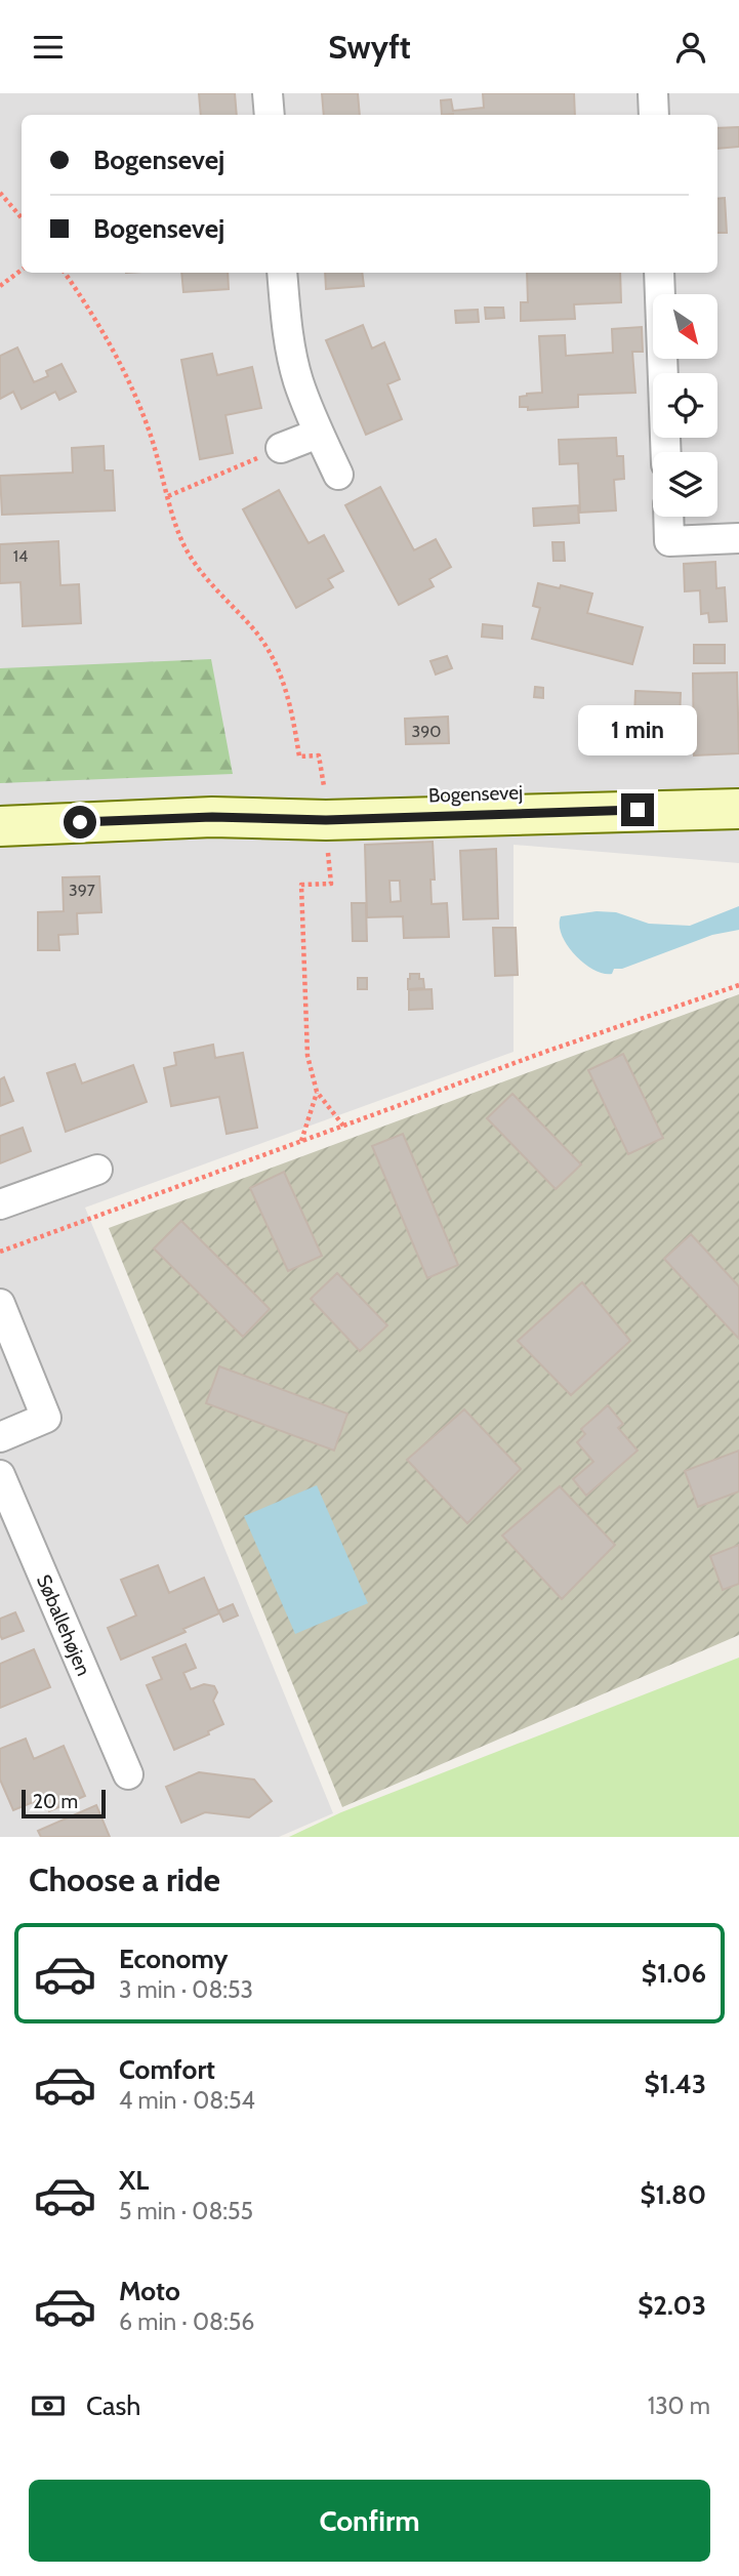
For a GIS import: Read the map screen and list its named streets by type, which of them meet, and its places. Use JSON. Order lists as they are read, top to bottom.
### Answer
{
  "streets": {
    "main road": ["Bogensevej"],
    "street": ["Søballehøjen"]
  },
  "house_numbers": ["14", "390", "397"],
  "scale_bar": "20 m",
  "north": "bottom right",
  "page": {
    "header": "Swyft",
    "banner": ["Bogensevej", "Bogensevej"],
    "bubble": "1 min",
    "scale": "20 m",
    "heading": "Choose a ride",
    "list": [
      {
        "name": "Economy",
        "note": "3 min · 08:53",
        "value": "$1.06"
      },
      {
        "name": "Comfort",
        "note": "4 min · 08:54",
        "value": "$1.43"
      },
      {
        "name": "XL",
        "note": "5 min · 08:55",
        "value": "$1.80"
      },
      {
        "name": "Moto",
        "note": "6 min · 08:56",
        "value": "$2.03"
      }
    ],
    "pay": ["Cash", "130 m"],
    "buttons": "Confirm"
  }
}
